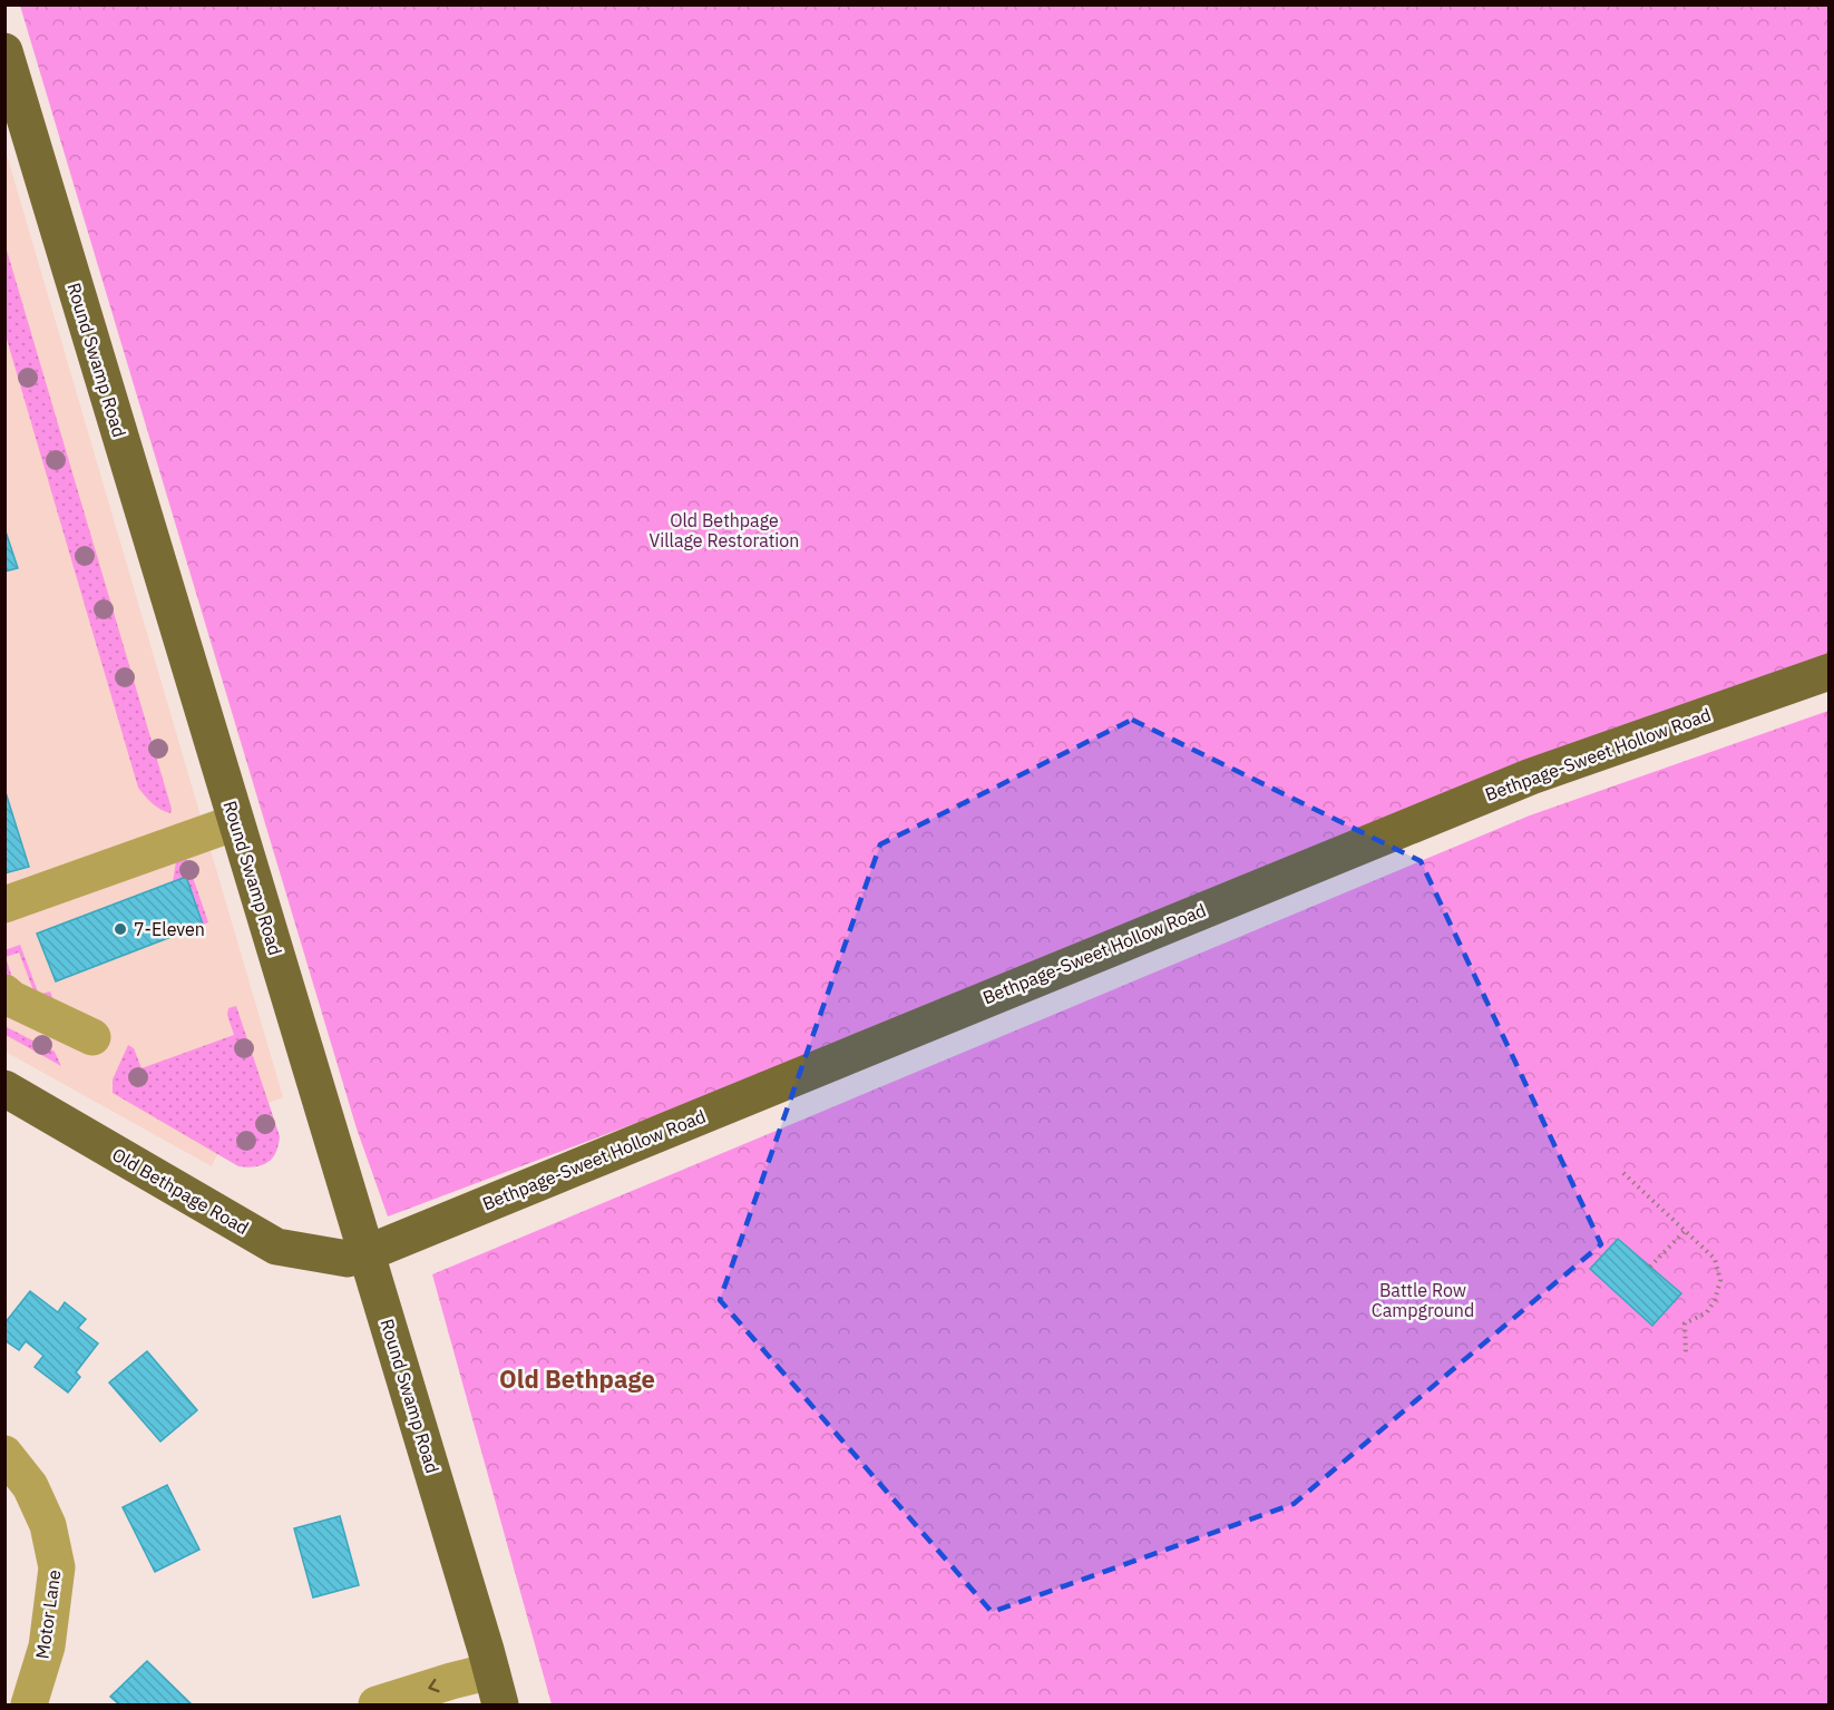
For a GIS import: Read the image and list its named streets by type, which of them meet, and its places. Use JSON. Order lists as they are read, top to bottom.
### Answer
{
  "streets": {
    "main road": ["Round Swamp Road", "Bethpage-Sweet Hollow Road", "Old Bethpage Road"],
    "street": ["Motor Lane"]
  },
  "crossings": [
    ["Round Swamp Road", "Bethpage-Sweet Hollow Road"],
    ["Round Swamp Road", "Old Bethpage Road"],
    ["Bethpage-Sweet Hollow Road", "Old Bethpage Road"]
  ],
  "districts": ["Old Bethpage"],
  "parks": ["Old Bethpage Village Restoration", "Battle Row Campground"],
  "places": ["7-Eleven"]
}
